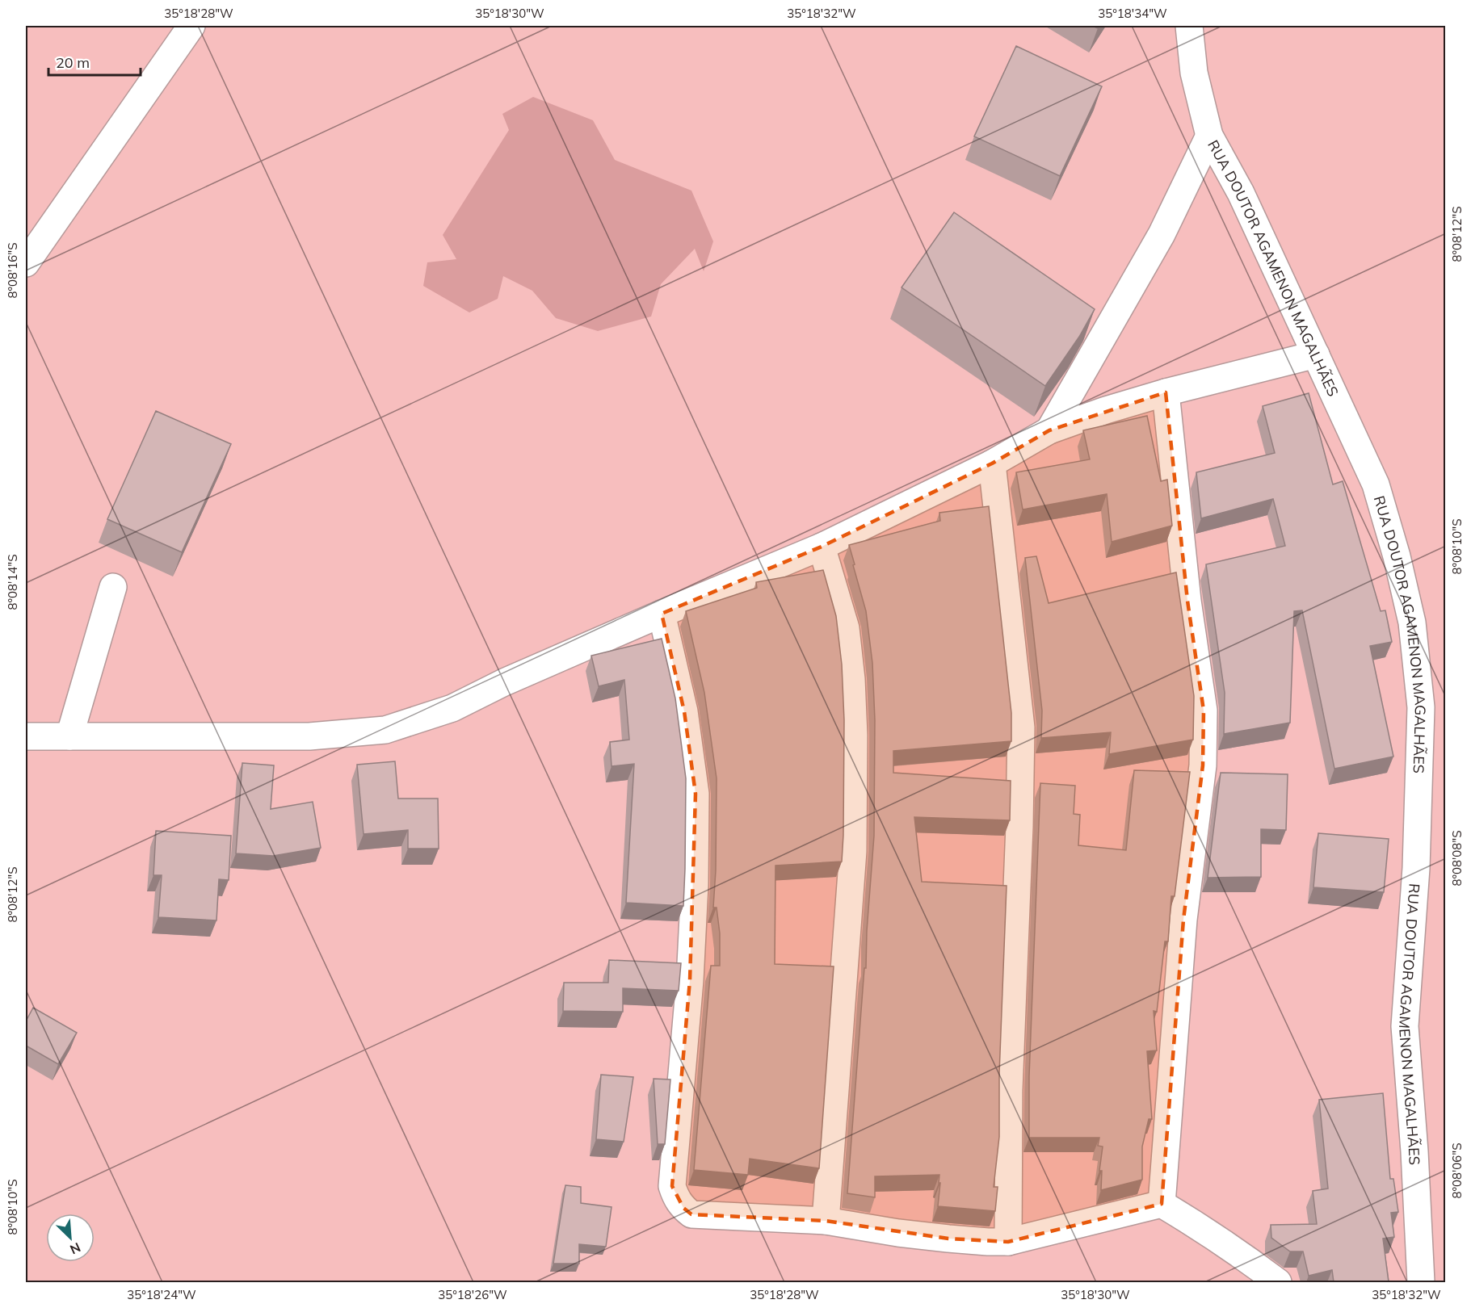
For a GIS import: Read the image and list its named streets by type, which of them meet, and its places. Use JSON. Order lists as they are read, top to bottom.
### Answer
{
  "streets": {
    "street": ["RUA DOUTOR AGAMENON MAGALHÃES"]
  },
  "scale_bar": "20 m",
  "north": "bottom right",
  "coordinates": [
    "35°18'28\"W",
    "35°18'30\"W",
    "35°18'32\"W",
    "35°18'34\"W",
    "8°08'12\"S",
    "8°08'16\"S",
    "8°08'10\"S",
    "8°08'14\"S",
    "8°08'08\"S",
    "8°08'06\"S",
    "35°18'24\"W",
    "35°18'26\"W"
  ]
}
